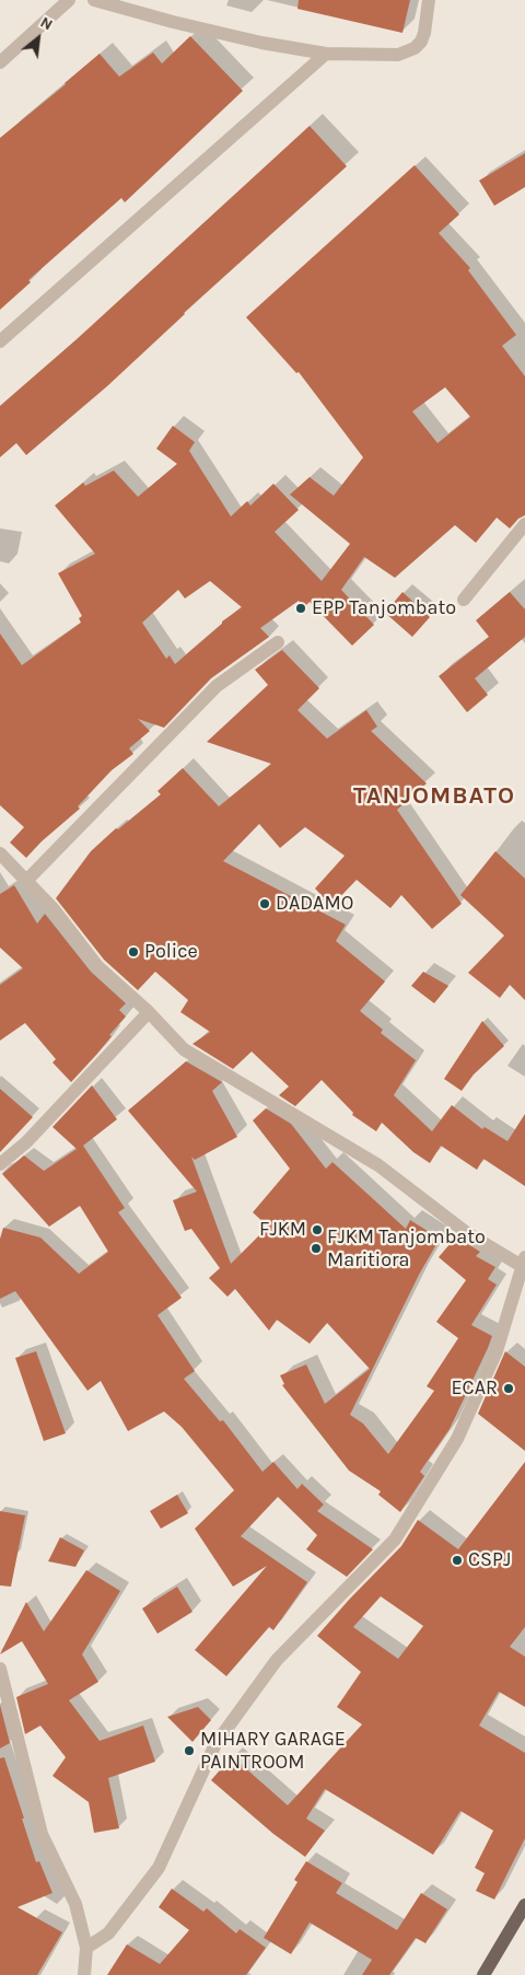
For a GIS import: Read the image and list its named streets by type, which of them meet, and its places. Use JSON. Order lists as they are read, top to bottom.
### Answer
{
  "districts": ["TANJOMBATO"],
  "places": [
    "EPP Tanjombato",
    "DADAMO",
    "Police",
    "FJKM",
    "FJKM Tanjombato Maritiora",
    "ECAR",
    "CSPJ",
    "MIHARY GARAGE PAINTROOM"
  ],
  "north": "top right"
}
